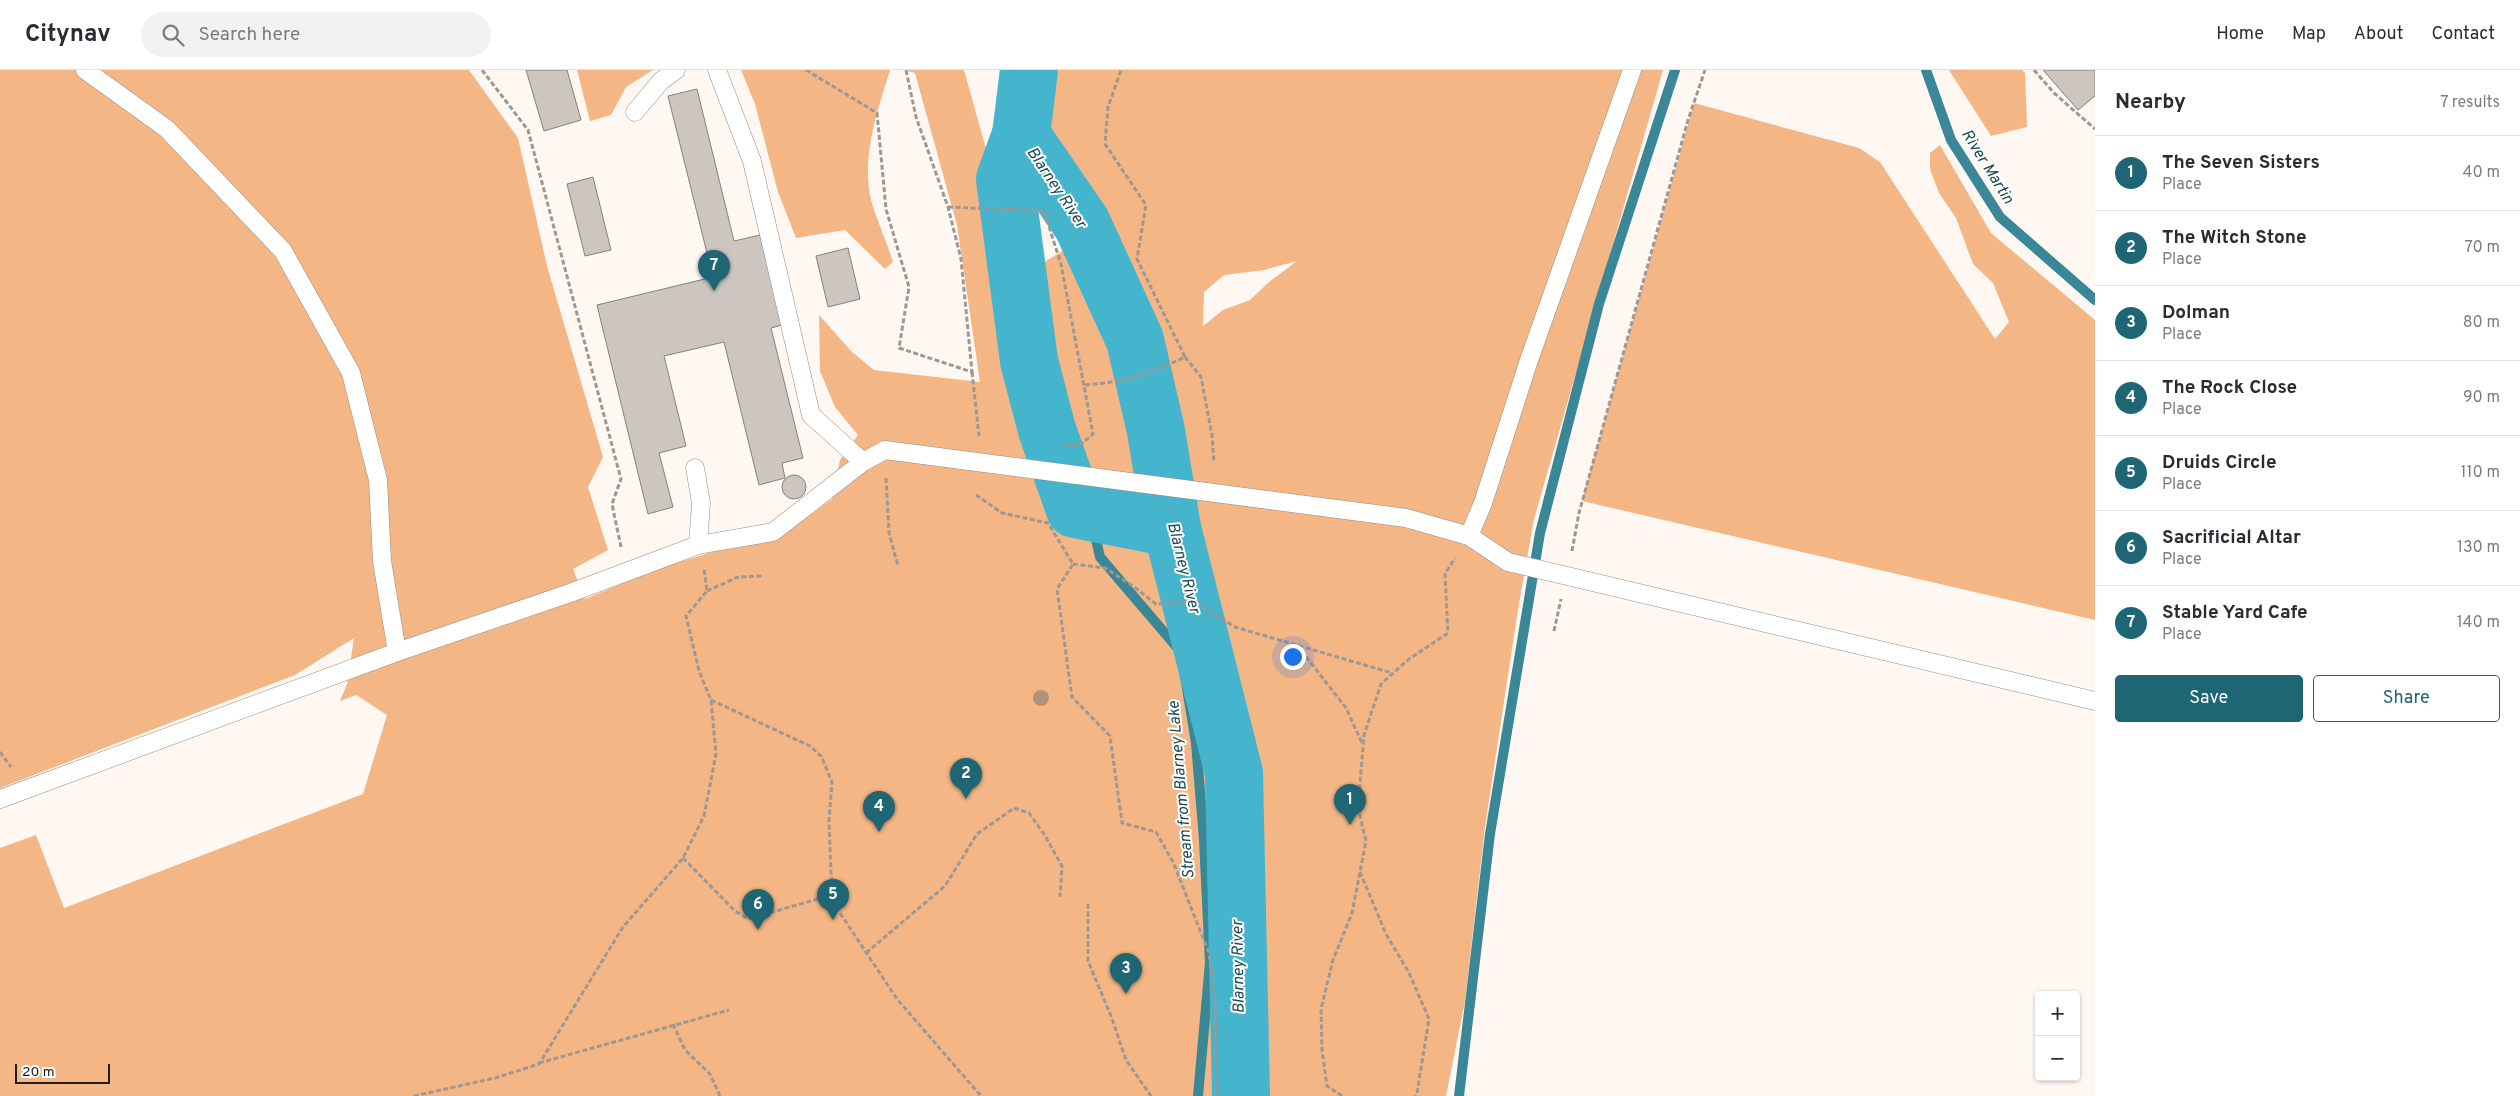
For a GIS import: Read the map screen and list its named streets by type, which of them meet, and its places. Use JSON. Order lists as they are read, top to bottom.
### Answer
{
  "water": ["River Martin", "Blarney River", "Stream from Blarney Lake"],
  "scale_bar": "20 m",
  "page": {
    "header": "Citynav",
    "search": "Search here",
    "nav": [
      "Home",
      "Map",
      "About",
      "Contact"
    ],
    "heading": ["Nearby", "7 results"],
    "list": [
      {
        "mark": "1",
        "name": "The Seven Sisters",
        "note": "Place",
        "value": "40 m"
      },
      {
        "mark": "2",
        "name": "The Witch Stone",
        "note": "Place",
        "value": "70 m"
      },
      {
        "mark": "3",
        "name": "Dolman",
        "note": "Place",
        "value": "80 m"
      },
      {
        "mark": "4",
        "name": "The Rock Close",
        "note": "Place",
        "value": "90 m"
      },
      {
        "mark": "5",
        "name": "Druids Circle",
        "note": "Place",
        "value": "110 m"
      },
      {
        "mark": "6",
        "name": "Sacrificial Altar",
        "note": "Place",
        "value": "130 m"
      },
      {
        "mark": "7",
        "name": "Stable Yard Cafe",
        "note": "Place",
        "value": "140 m"
      }
    ],
    "pins": [
      "7",
      "2",
      "1",
      "4",
      "5",
      "6",
      "3"
    ],
    "buttons": ["Save", "Share"],
    "map_buttons": ["+", "−"],
    "scale": "20 m"
  }
}
